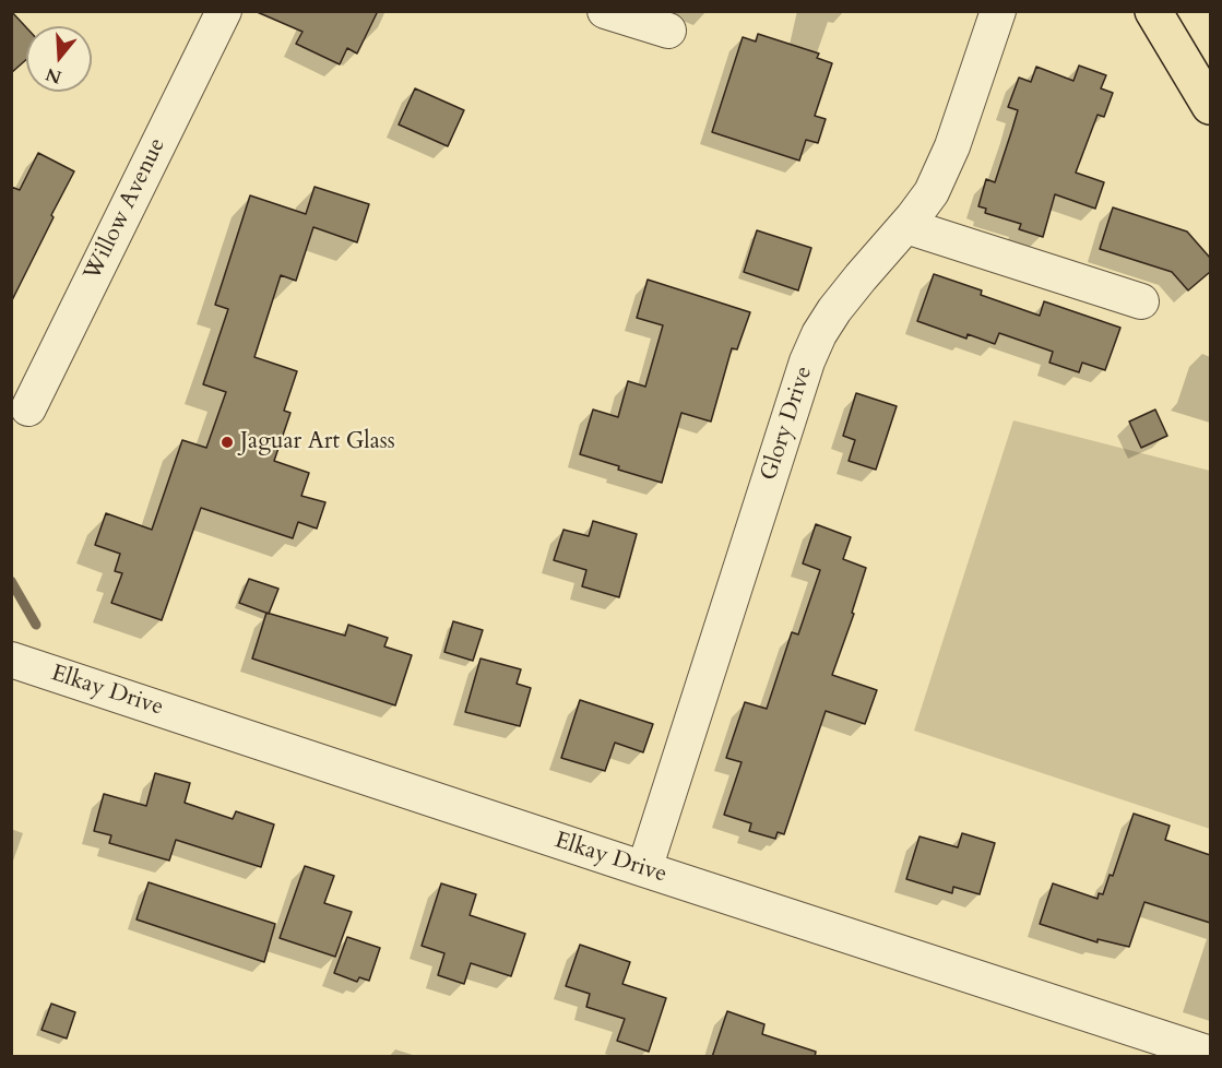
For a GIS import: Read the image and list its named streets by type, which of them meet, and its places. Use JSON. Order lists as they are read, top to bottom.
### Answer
{
  "streets": {
    "street": ["Willow Avenue", "Glory Drive", "Elkay Drive"]
  },
  "crossings": [
    ["Glory Drive", "Elkay Drive"]
  ],
  "places": ["Jaguar Art Glass"],
  "north": "bottom"
}
